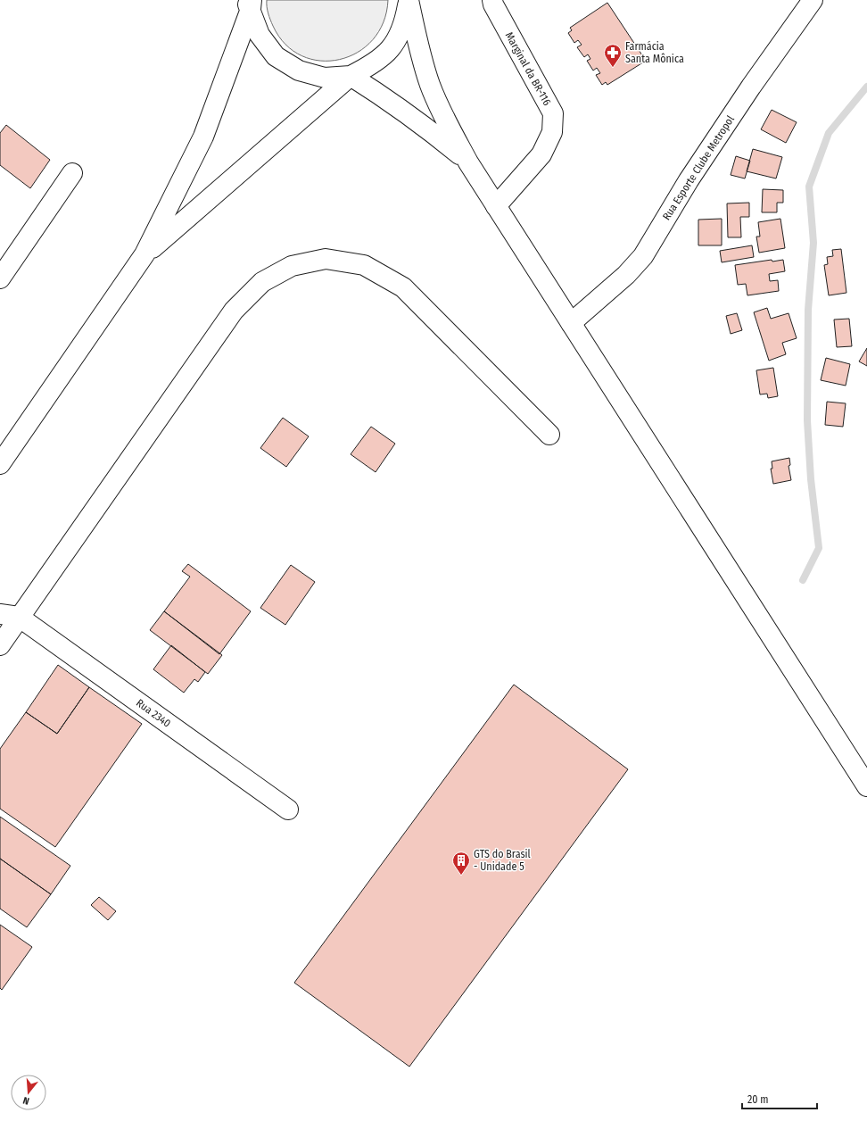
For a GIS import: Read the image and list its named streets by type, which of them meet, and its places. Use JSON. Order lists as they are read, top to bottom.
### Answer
{
  "streets": {
    "main road": ["Marginal da BR-116", "Rua Esporte Clube Metropol", "Rua 2340"]
  },
  "places": {
    "pharmacy": ["Farmácia Santa Mônica"],
    "building": ["GTS do Brasil - Unidade 5"]
  },
  "scale_bar": "20 m",
  "north": "bottom"
}
